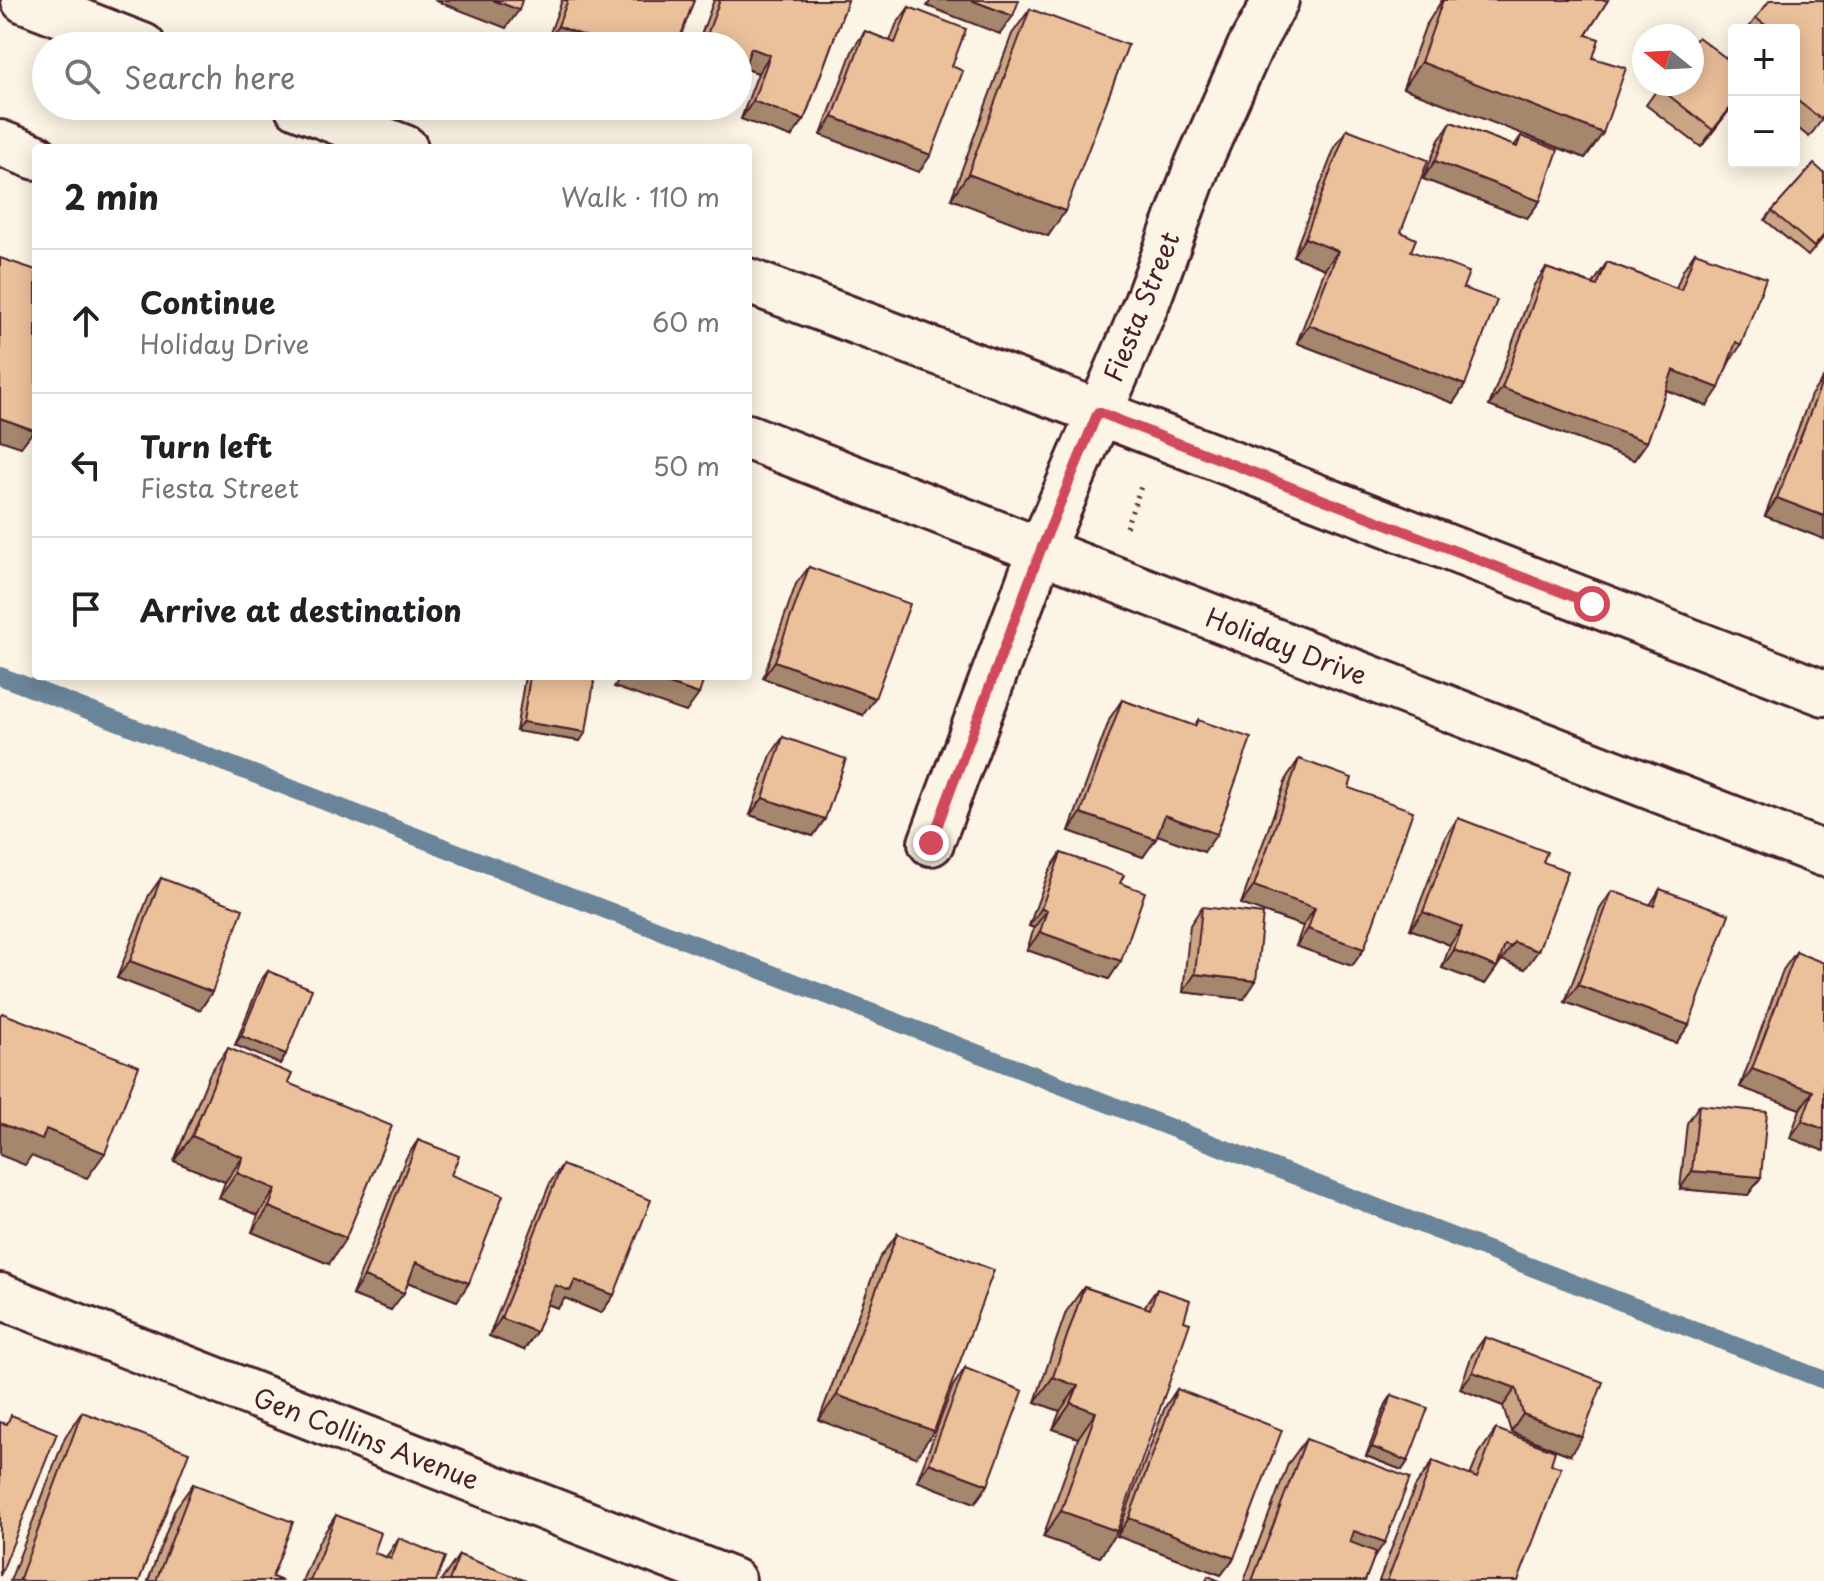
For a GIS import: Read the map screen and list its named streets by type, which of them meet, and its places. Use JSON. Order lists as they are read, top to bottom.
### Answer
{
  "streets": {
    "street": ["Fiesta Street", "Holiday Drive", "Gen Collins Avenue"]
  },
  "crossings": [
    ["Fiesta Street", "Holiday Drive"]
  ],
  "north": "left",
  "page": {
    "map_buttons": ["+", "−"],
    "search": "Search here",
    "heading": ["2 min", "Walk · 110 m"],
    "list": [
      ["Continue", "Holiday Drive", "60 m"],
      ["Turn left", "Fiesta Street", "50 m"],
      "Arrive at destination"
    ]
  }
}
